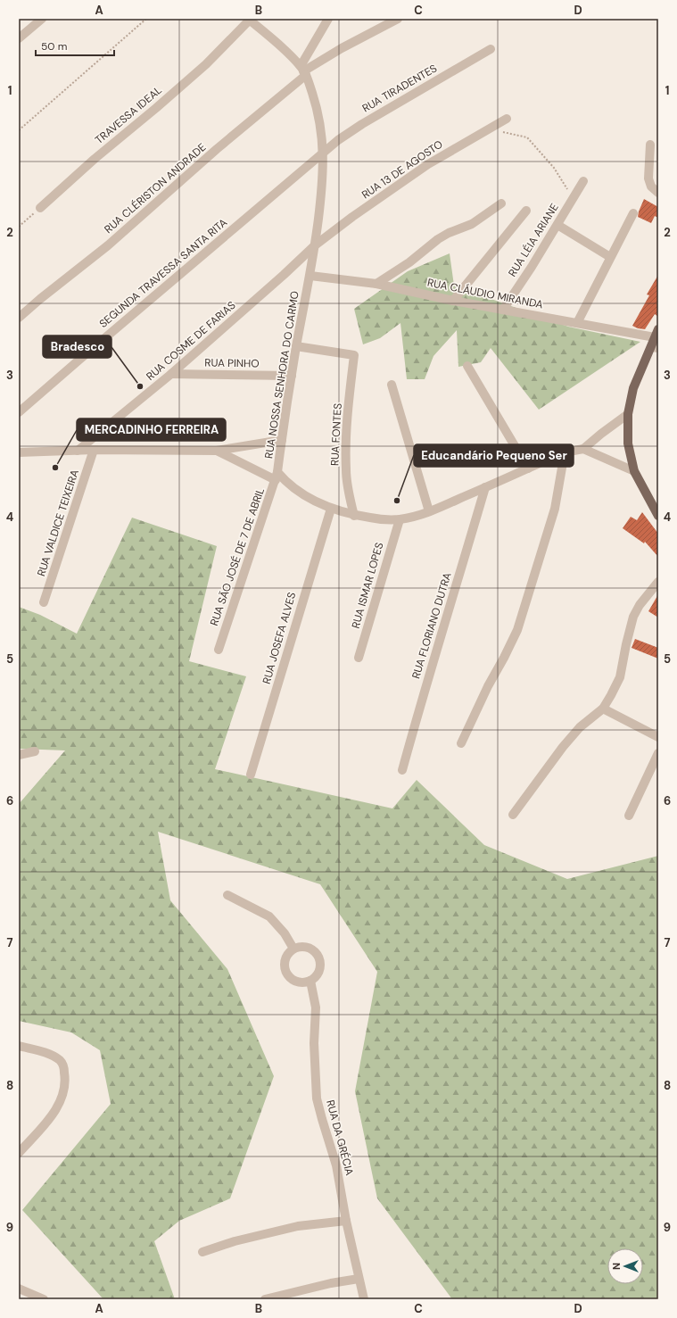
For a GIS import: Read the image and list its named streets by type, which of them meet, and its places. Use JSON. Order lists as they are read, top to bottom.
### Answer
{
  "streets": {
    "street": [
      "RUA TIRADENTES",
      "TRAVESSA IDEAL",
      "RUA 13 DE AGOSTO",
      "RUA CLÉRISTON ANDRADE",
      "RUA LÉIA ARIANE",
      "SEGUNDA TRAVESSA SANTA RITA",
      "RUA CLÁUDIO MIRANDA",
      "RUA COSME DE FARIAS",
      "RUA PINHO",
      "RUA NOSSA SENHORA DO CARMO",
      "RUA FONTES",
      "RUA VALDICE TEIXEIRA",
      "RUA SÃO JOSÉ DE 7 DE ABRIL",
      "RUA ISMAR LOPES",
      "RUA FLORIANO DUTRA",
      "RUA JOSEFA ALVES",
      "RUA DA GRÉCIA"
    ]
  },
  "crossings": [
    ["RUA TIRADENTES", "SEGUNDA TRAVESSA SANTA RITA"],
    ["RUA TIRADENTES", "RUA NOSSA SENHORA DO CARMO"],
    ["TRAVESSA IDEAL", "RUA NOSSA SENHORA DO CARMO"],
    ["RUA 13 DE AGOSTO", "RUA COSME DE FARIAS"],
    ["RUA 13 DE AGOSTO", "RUA NOSSA SENHORA DO CARMO"],
    ["RUA CLÉRISTON ANDRADE", "RUA NOSSA SENHORA DO CARMO"],
    ["RUA LÉIA ARIANE", "RUA CLÁUDIO MIRANDA"],
    ["SEGUNDA TRAVESSA SANTA RITA", "RUA NOSSA SENHORA DO CARMO"],
    ["RUA CLÁUDIO MIRANDA", "RUA NOSSA SENHORA DO CARMO"],
    ["RUA COSME DE FARIAS", "RUA PINHO"],
    ["RUA COSME DE FARIAS", "RUA NOSSA SENHORA DO CARMO"],
    ["RUA PINHO", "RUA NOSSA SENHORA DO CARMO"],
    ["RUA NOSSA SENHORA DO CARMO", "RUA FONTES"],
    ["RUA NOSSA SENHORA DO CARMO", "RUA SÃO JOSÉ DE 7 DE ABRIL"],
    ["RUA NOSSA SENHORA DO CARMO", "RUA ISMAR LOPES"],
    ["RUA NOSSA SENHORA DO CARMO", "RUA FLORIANO DUTRA"],
    ["RUA NOSSA SENHORA DO CARMO", "RUA JOSEFA ALVES"]
  ],
  "places": ["Bradesco", "MERCADINHO FERREIRA", "Educandário Pequeno Ser"],
  "scale_bar": "50 m",
  "north": "left",
  "grid": {
    "columns": [
      "A",
      "B",
      "C",
      "D"
    ],
    "rows": [
      "1",
      "2",
      "3",
      "4",
      "5",
      "6",
      "7",
      "8",
      "9"
    ]
  }
}
